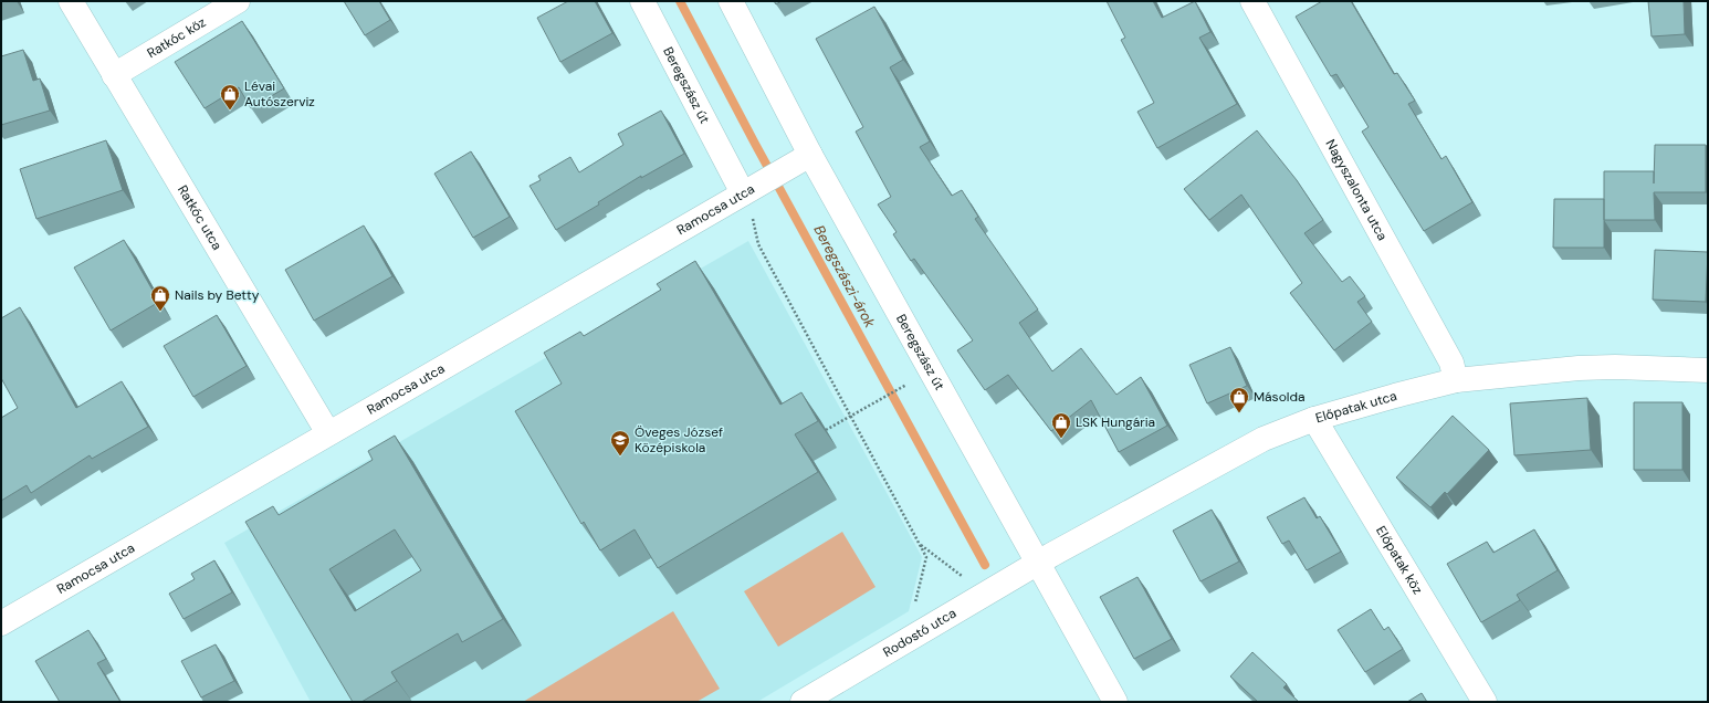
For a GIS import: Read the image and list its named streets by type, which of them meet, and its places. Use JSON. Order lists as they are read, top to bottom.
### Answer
{
  "streets": {
    "street": [
      "Ratkóc köz",
      "Beregszász út",
      "Nagyszalonta utca",
      "Ramocsa utca",
      "Ratkóc utca",
      "Előpatak utca",
      "Előpatak köz",
      "Rodostó utca"
    ]
  },
  "crossings": [
    ["Ratkóc köz", "Ratkóc utca"],
    ["Beregszász út", "Ramocsa utca"],
    ["Beregszász út", "Előpatak utca"],
    ["Beregszász út", "Rodostó utca"],
    ["Nagyszalonta utca", "Előpatak utca"],
    ["Ramocsa utca", "Ratkóc utca"],
    ["Előpatak utca", "Előpatak köz"],
    ["Előpatak utca", "Rodostó utca"]
  ],
  "water": ["Beregszászi-árok"],
  "places": {
    "shop": [
      "Lévai Autószerviz",
      "Nails by Betty",
      "Másolda",
      "LSK Hungária"
    ],
    "school or university": ["Öveges József Középiskola"]
  }
}
